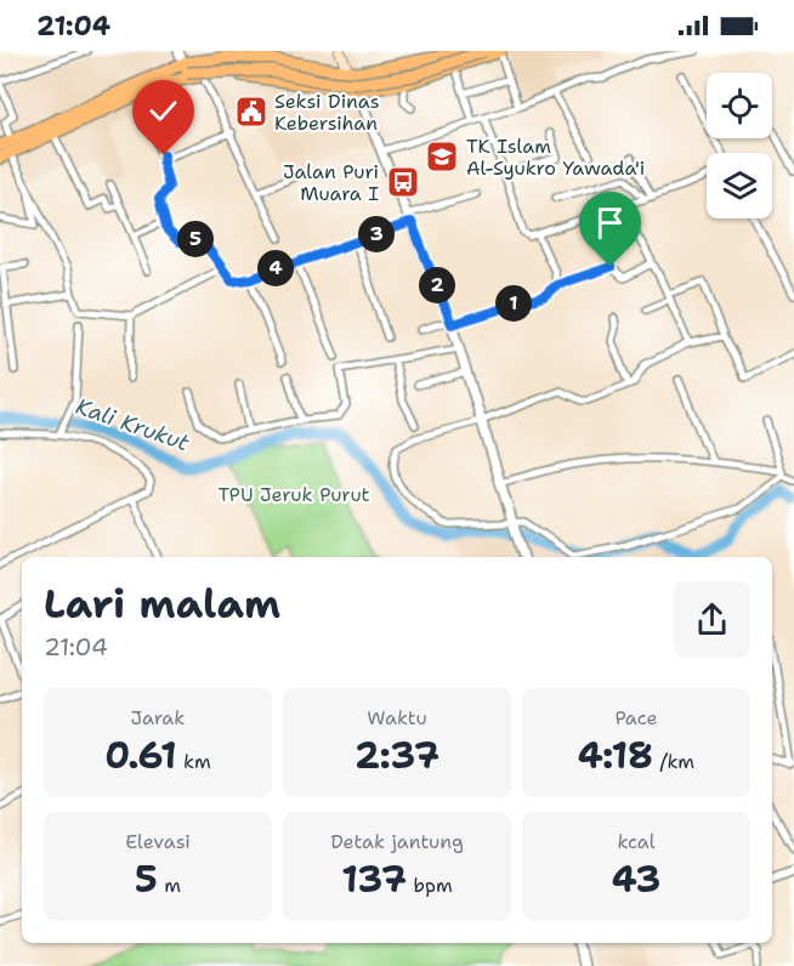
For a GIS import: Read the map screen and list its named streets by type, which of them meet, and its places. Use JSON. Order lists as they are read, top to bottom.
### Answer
{
  "water": ["Kali Krukut"],
  "parks": ["TPU Jeruk Purut"],
  "places": {
    "public building": ["Seksi Dinas Kebersihan"],
    "school or university": ["TK Islam Al-Syukro Yawada'i"],
    "bus stop": ["Jalan Puri Muara I"]
  },
  "page": {
    "status": "21:04",
    "pins": [
      "3",
      "5",
      "4",
      "2",
      "1"
    ],
    "heading": ["Lari malam", "21:04"],
    "stats": [
      ["Jarak", "0.61 km"],
      ["Waktu", "2:37"],
      ["Pace", "4:18 /km"],
      ["Elevasi", "5 m"],
      ["Detak jantung", "137 bpm"],
      ["kcal", "43"]
    ]
  }
}
